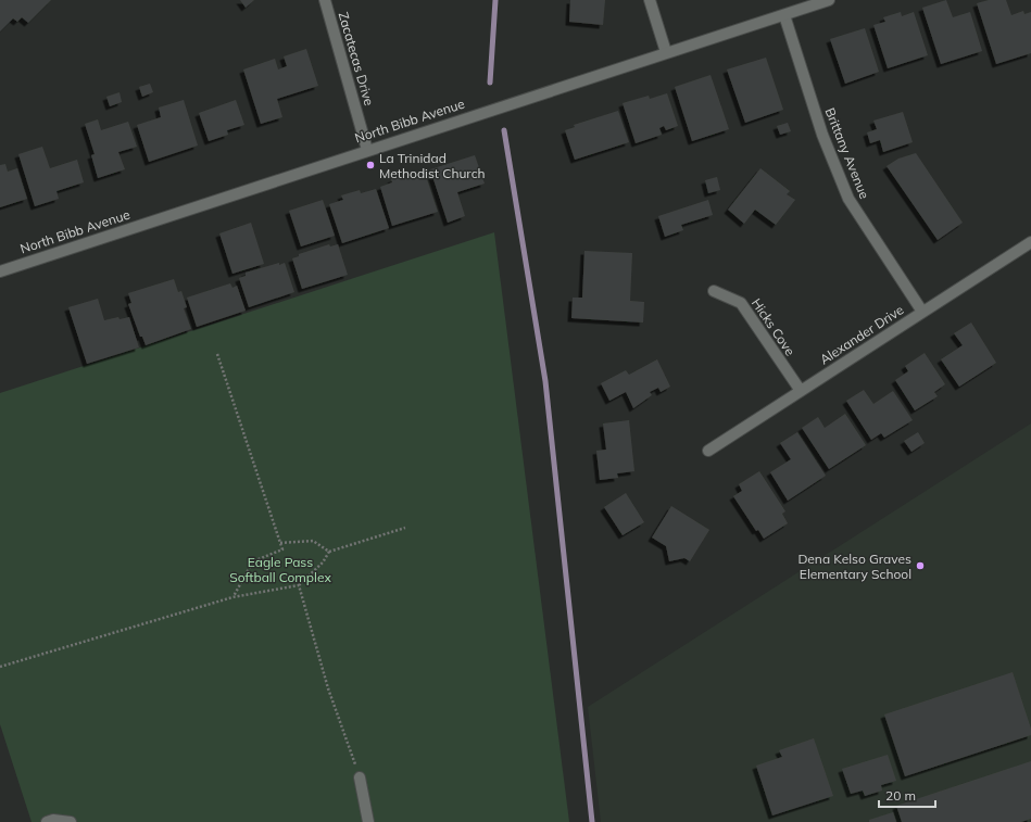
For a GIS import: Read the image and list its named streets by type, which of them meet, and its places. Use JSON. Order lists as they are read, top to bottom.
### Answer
{
  "streets": {
    "street": [
      "Zacatecas Drive",
      "North Bibb Avenue",
      "Brittany Avenue",
      "Hicks Cove",
      "Alexander Drive"
    ]
  },
  "crossings": [
    ["Zacatecas Drive", "North Bibb Avenue"],
    ["North Bibb Avenue", "Brittany Avenue"],
    ["Brittany Avenue", "Alexander Drive"],
    ["Hicks Cove", "Alexander Drive"]
  ],
  "parks": ["Eagle Pass Softball Complex"],
  "places": ["La Trinidad Methodist Church", "Dena Kelso Graves Elementary School"],
  "scale_bar": "20 m"
}
